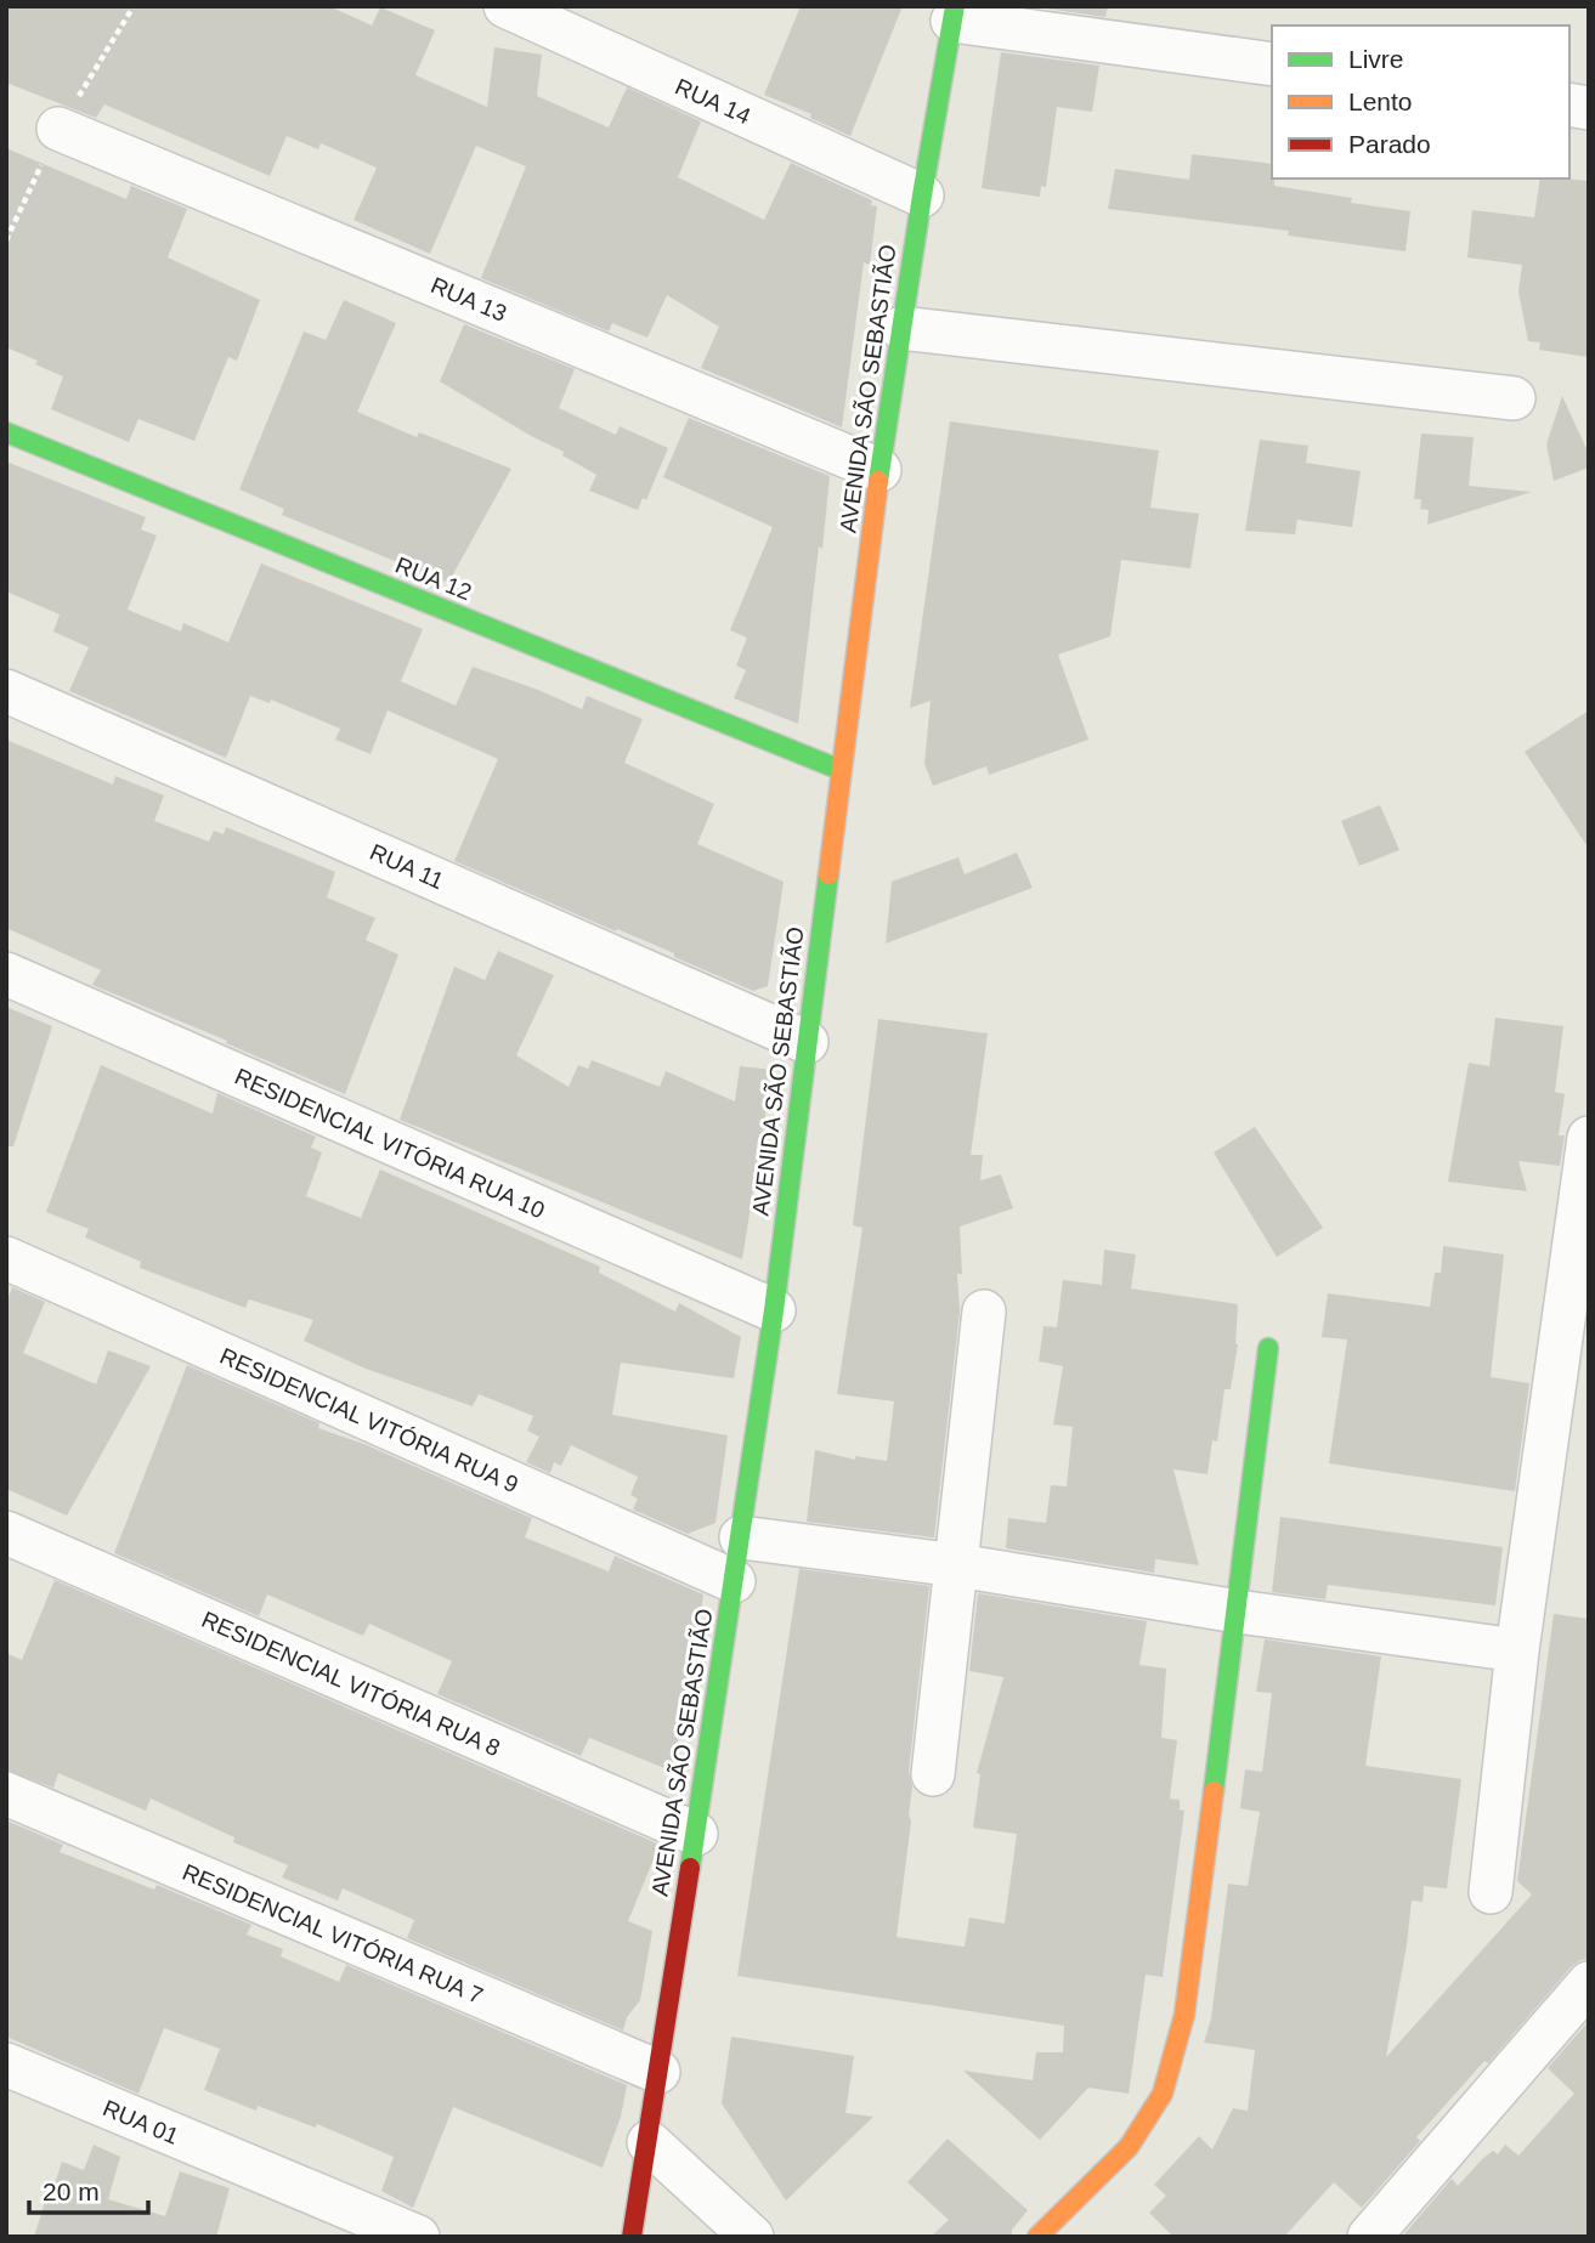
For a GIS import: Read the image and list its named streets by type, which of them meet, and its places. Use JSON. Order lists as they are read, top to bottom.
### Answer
{
  "streets": {
    "street": [
      "RUA 14",
      "RUA 13",
      "AVENIDA SÃO SEBASTIÃO",
      "RUA 12",
      "RUA 11",
      "RESIDENCIAL VITÓRIA RUA 10",
      "RESIDENCIAL VITÓRIA RUA 9",
      "RESIDENCIAL VITÓRIA RUA 8",
      "RESIDENCIAL VITÓRIA RUA 7",
      "RUA 01"
    ]
  },
  "crossings": [
    ["RUA 14", "AVENIDA SÃO SEBASTIÃO"],
    ["RUA 13", "AVENIDA SÃO SEBASTIÃO"],
    ["AVENIDA SÃO SEBASTIÃO", "RUA 12"],
    ["AVENIDA SÃO SEBASTIÃO", "RUA 11"],
    ["AVENIDA SÃO SEBASTIÃO", "RESIDENCIAL VITÓRIA RUA 10"],
    ["AVENIDA SÃO SEBASTIÃO", "RESIDENCIAL VITÓRIA RUA 9"],
    ["AVENIDA SÃO SEBASTIÃO", "RESIDENCIAL VITÓRIA RUA 8"],
    ["AVENIDA SÃO SEBASTIÃO", "RESIDENCIAL VITÓRIA RUA 7"]
  ],
  "legend": ["Livre", "Lento", "Parado"],
  "scale_bar": "20 m"
}
